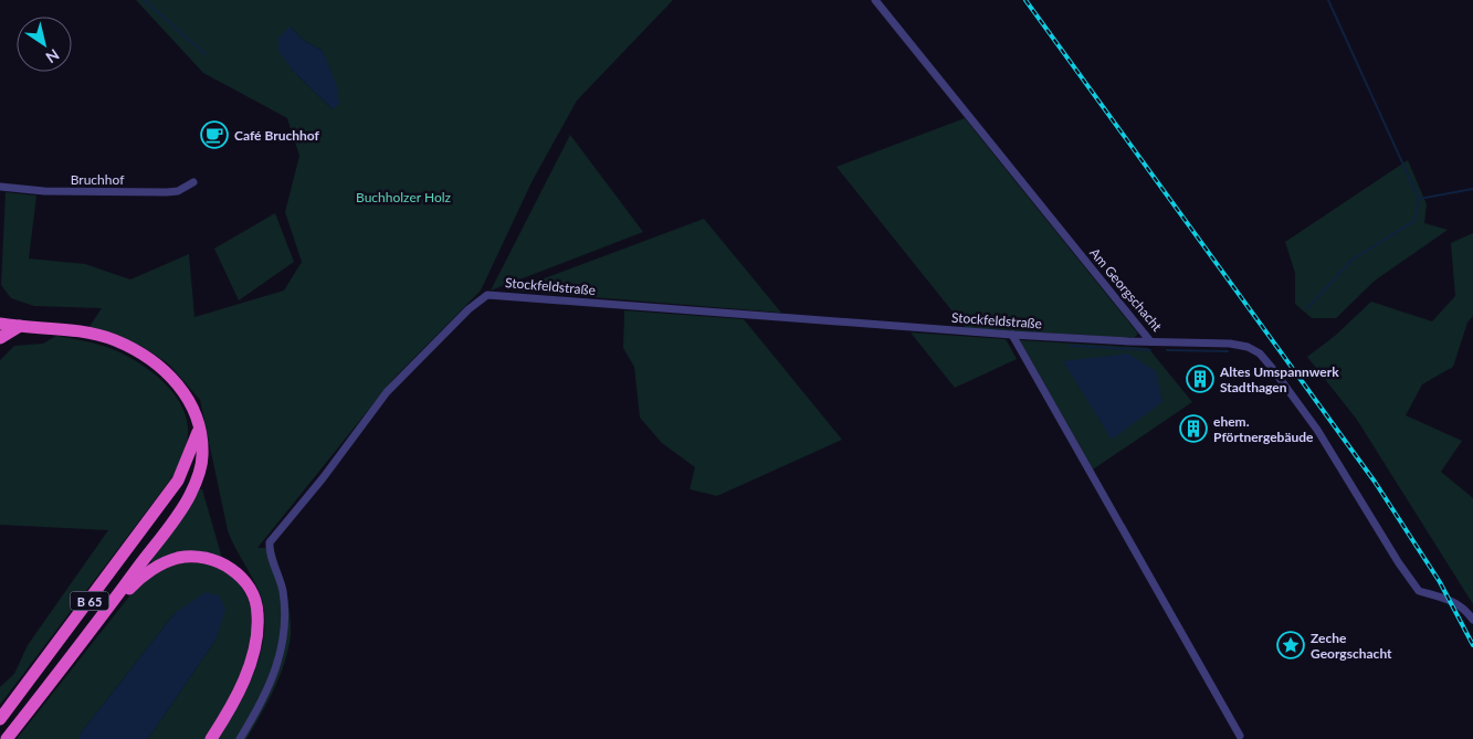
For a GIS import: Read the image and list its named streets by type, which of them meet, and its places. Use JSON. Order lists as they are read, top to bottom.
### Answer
{
  "streets": {
    "highway": ["B 65"],
    "street": ["Bruchhof", "Stockfeldstraße", "Am Georgschacht"]
  },
  "crossings": [
    ["Stockfeldstraße", "Am Georgschacht"]
  ],
  "parks": ["Buchholzer Holz"],
  "places": {
    "cafe": ["Café Bruchhof"],
    "building": ["Altes Umspannwerk Stadthagen", "ehem. Pförtnergebäude"],
    "place": ["Zeche Georgschacht"]
  },
  "north": "bottom right"
}
